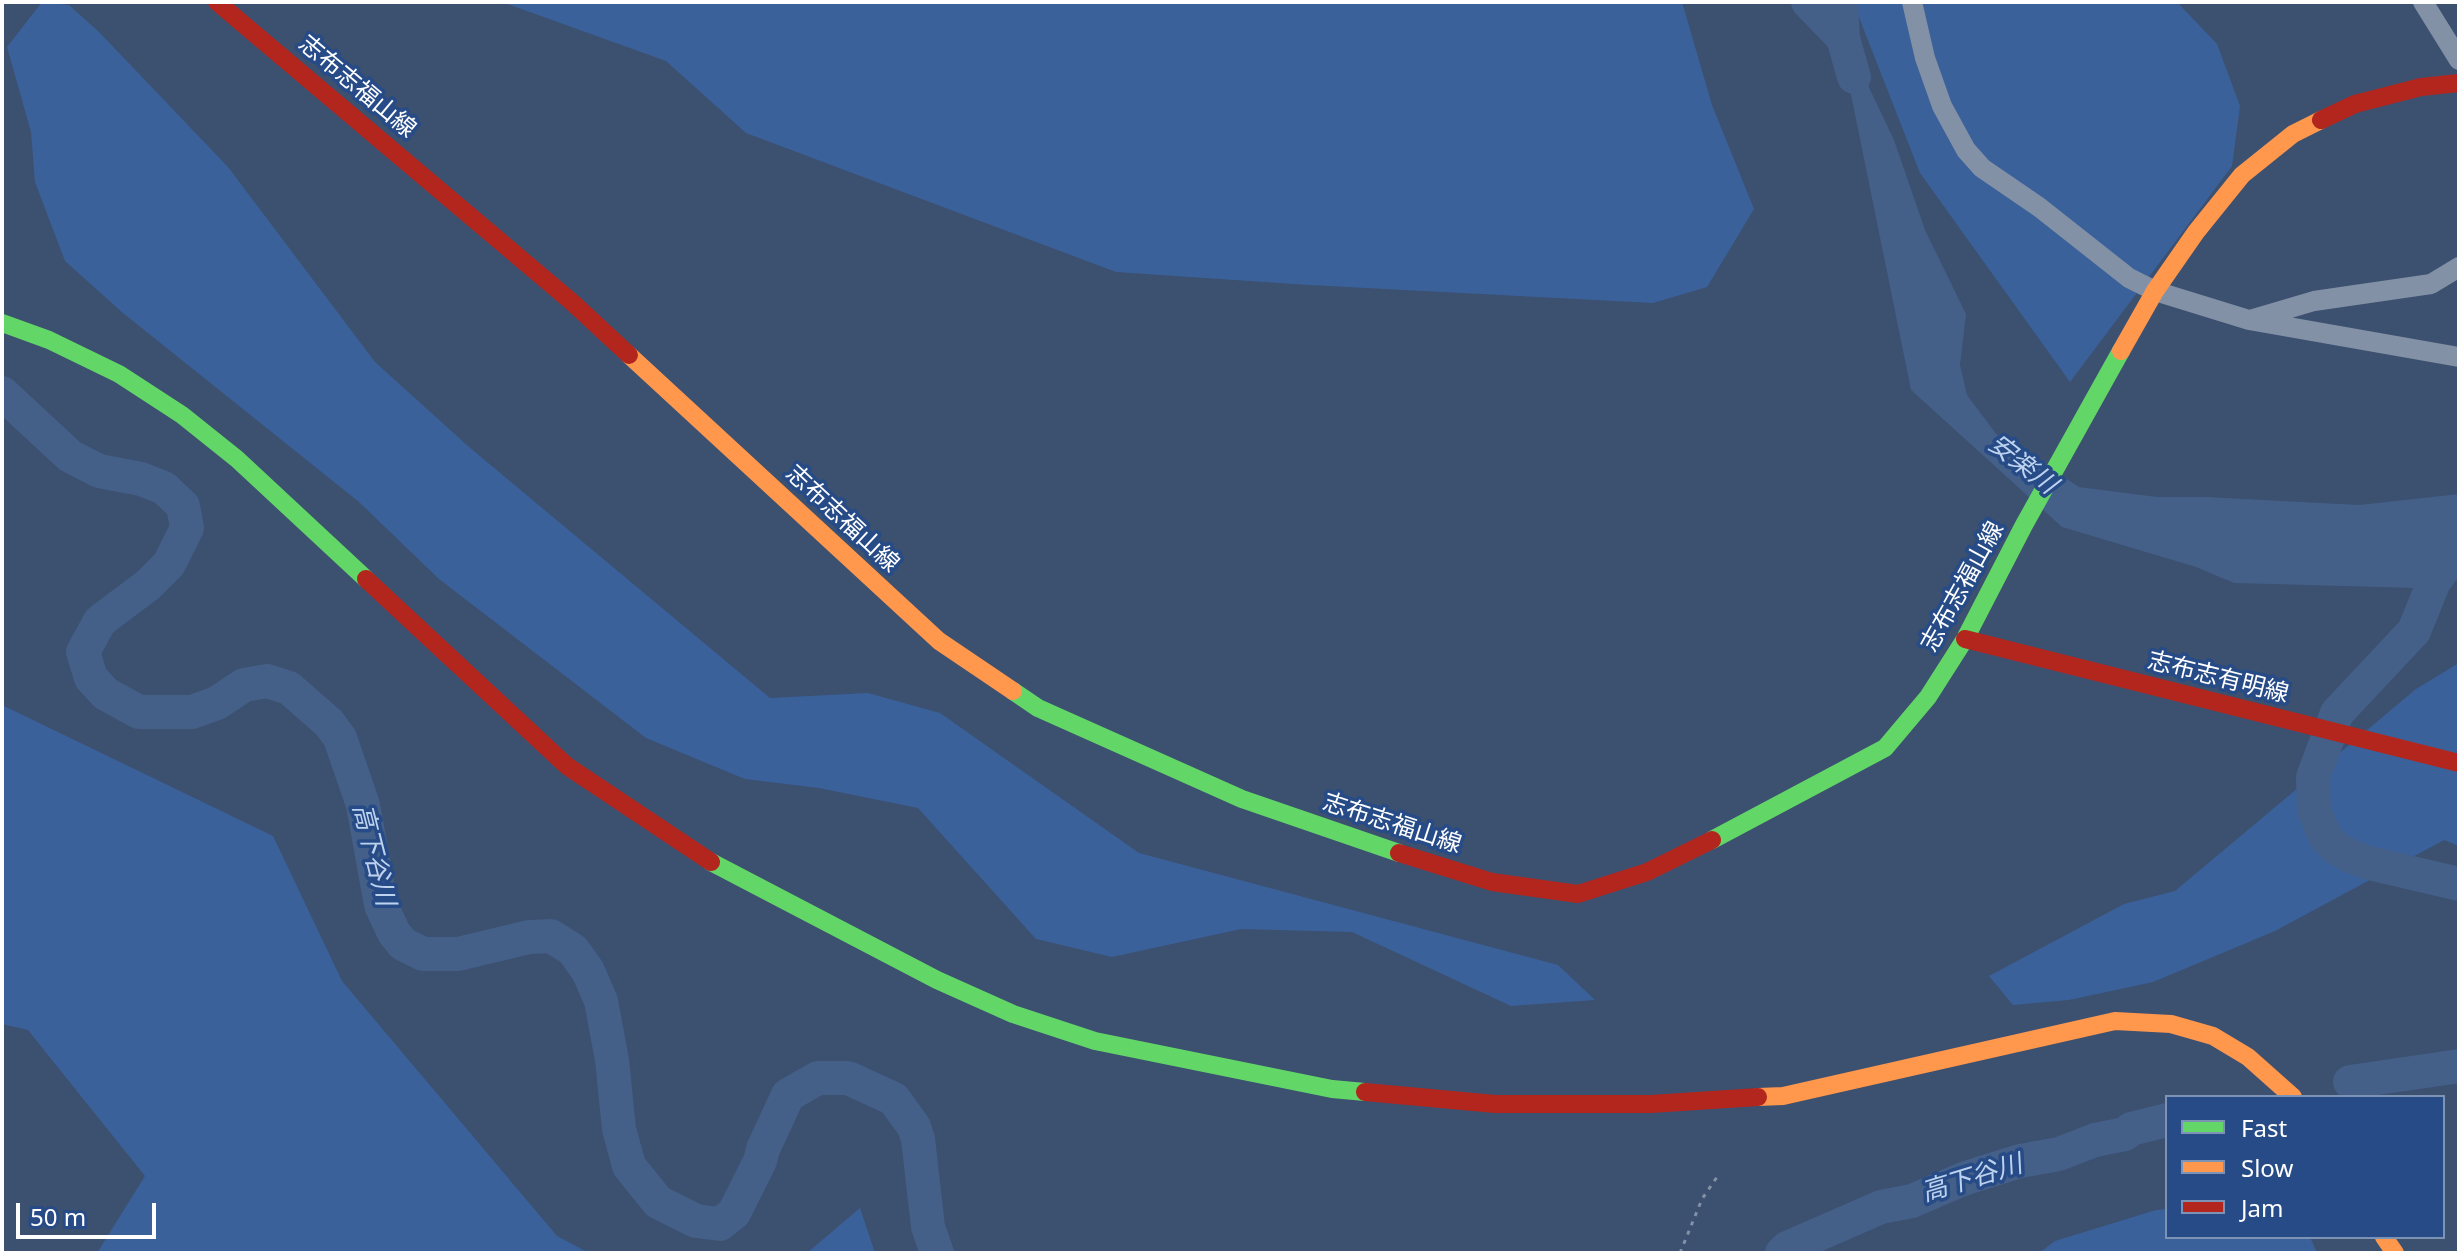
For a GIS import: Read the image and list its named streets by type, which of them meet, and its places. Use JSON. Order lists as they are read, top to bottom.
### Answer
{
  "streets": {
    "main road": ["志布志福山線", "志布志有明線"]
  },
  "crossings": [
    ["志布志福山線", "志布志有明線"]
  ],
  "water": ["安楽川", "高下谷川"],
  "legend": ["Fast", "Slow", "Jam"],
  "scale_bar": "50 m"
}
